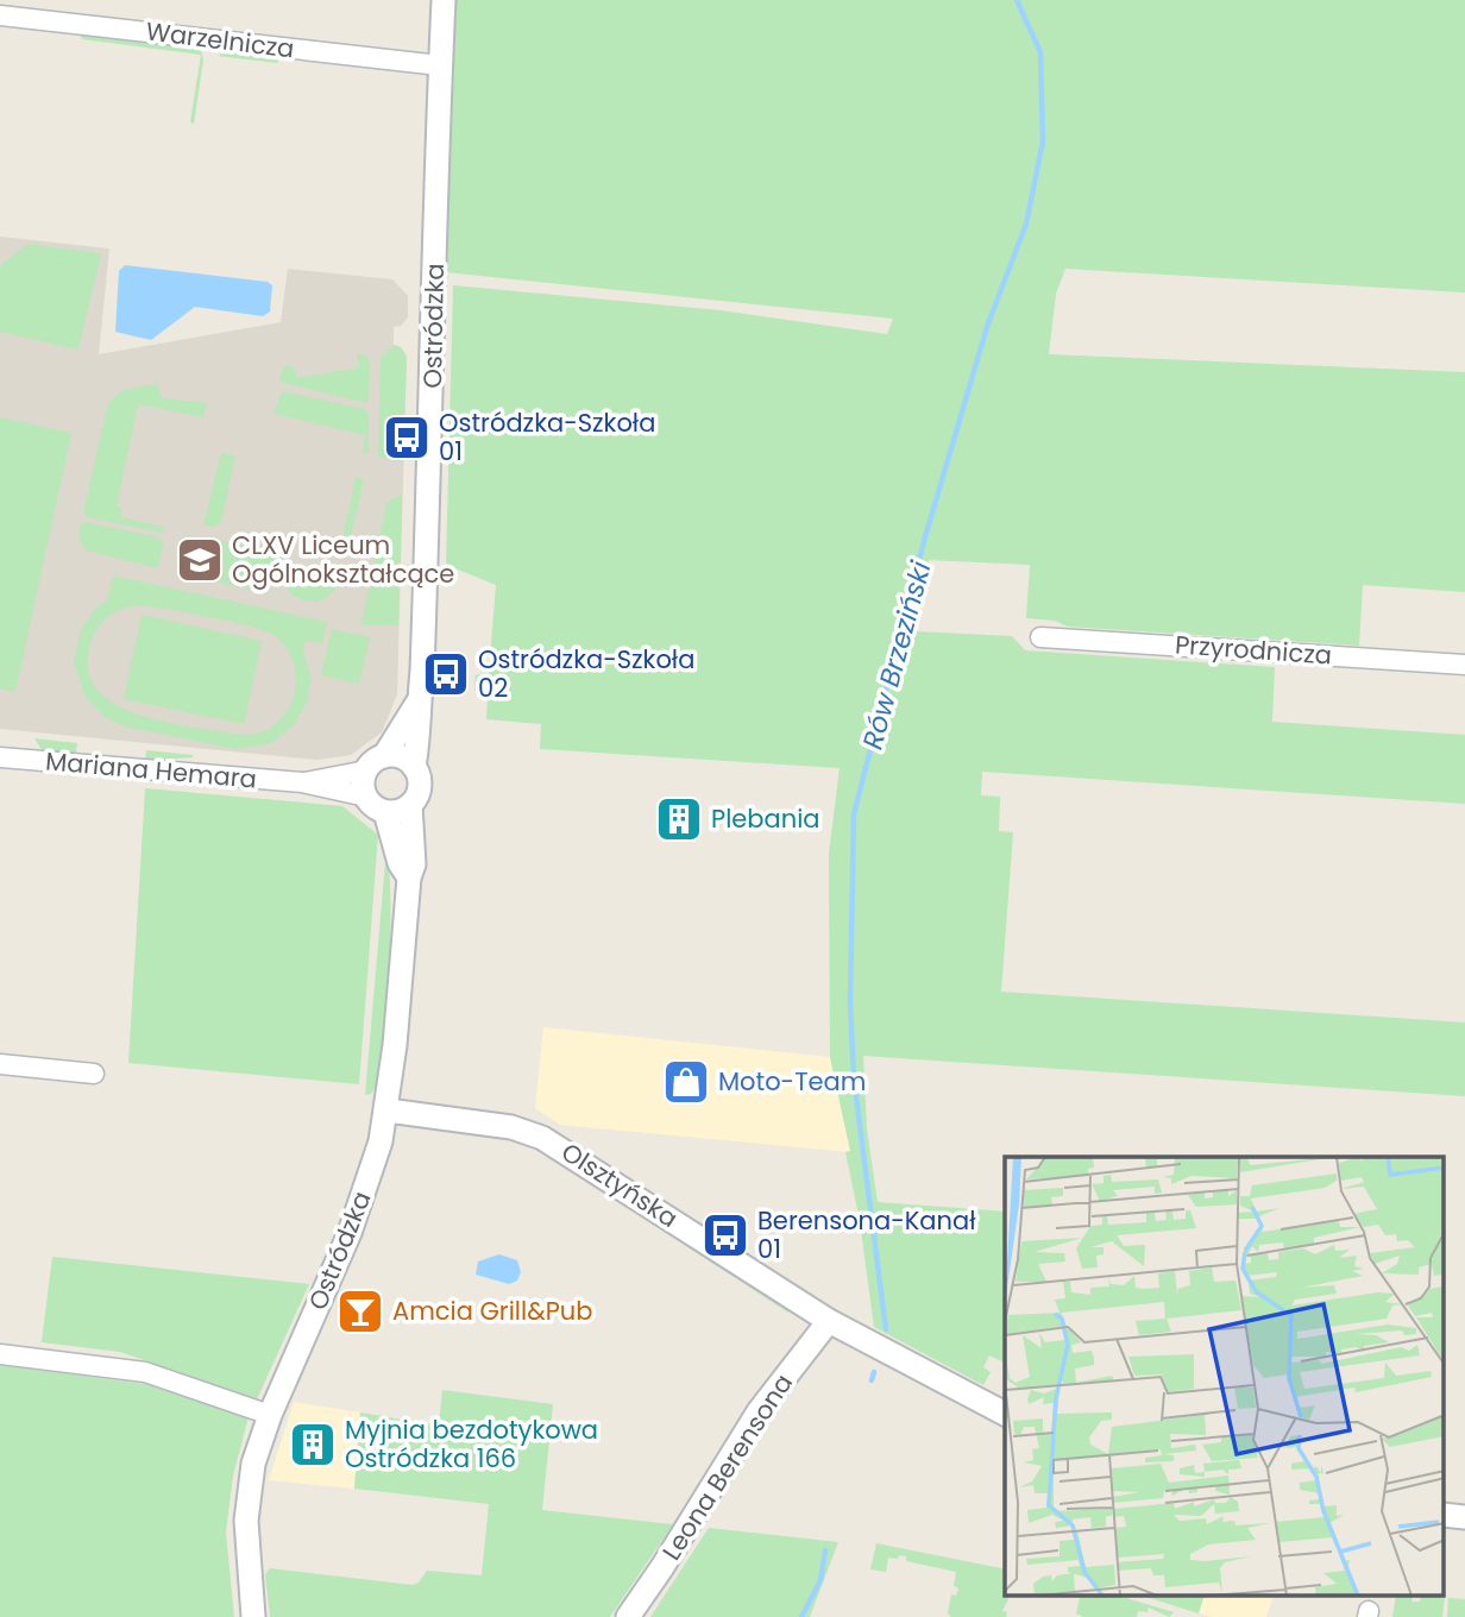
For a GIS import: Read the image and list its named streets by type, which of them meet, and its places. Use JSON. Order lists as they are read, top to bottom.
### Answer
{
  "streets": {
    "street": [
      "Warzelnicza",
      "Ostródzka",
      "Przyrodnicza",
      "Mariana Hemara",
      "Olsztyńska",
      "Leona Berensona"
    ]
  },
  "crossings": [
    ["Warzelnicza", "Ostródzka"],
    ["Ostródzka", "Mariana Hemara"],
    ["Ostródzka", "Olsztyńska"],
    ["Olsztyńska", "Leona Berensona"]
  ],
  "water": ["Rów Brzeziński"],
  "places": {
    "bus stop": ["Ostródzka-Szkoła 01", "Ostródzka-Szkoła 02", "Berensona-Kanał 01"],
    "school or university": ["CLXV Liceum Ogólnokształcące"],
    "building": ["Plebania", "Myjnia bezdotykowa Ostródzka 166"],
    "shop": ["Moto-Team"],
    "bar": ["Amcia Grill&Pub"]
  }
}
